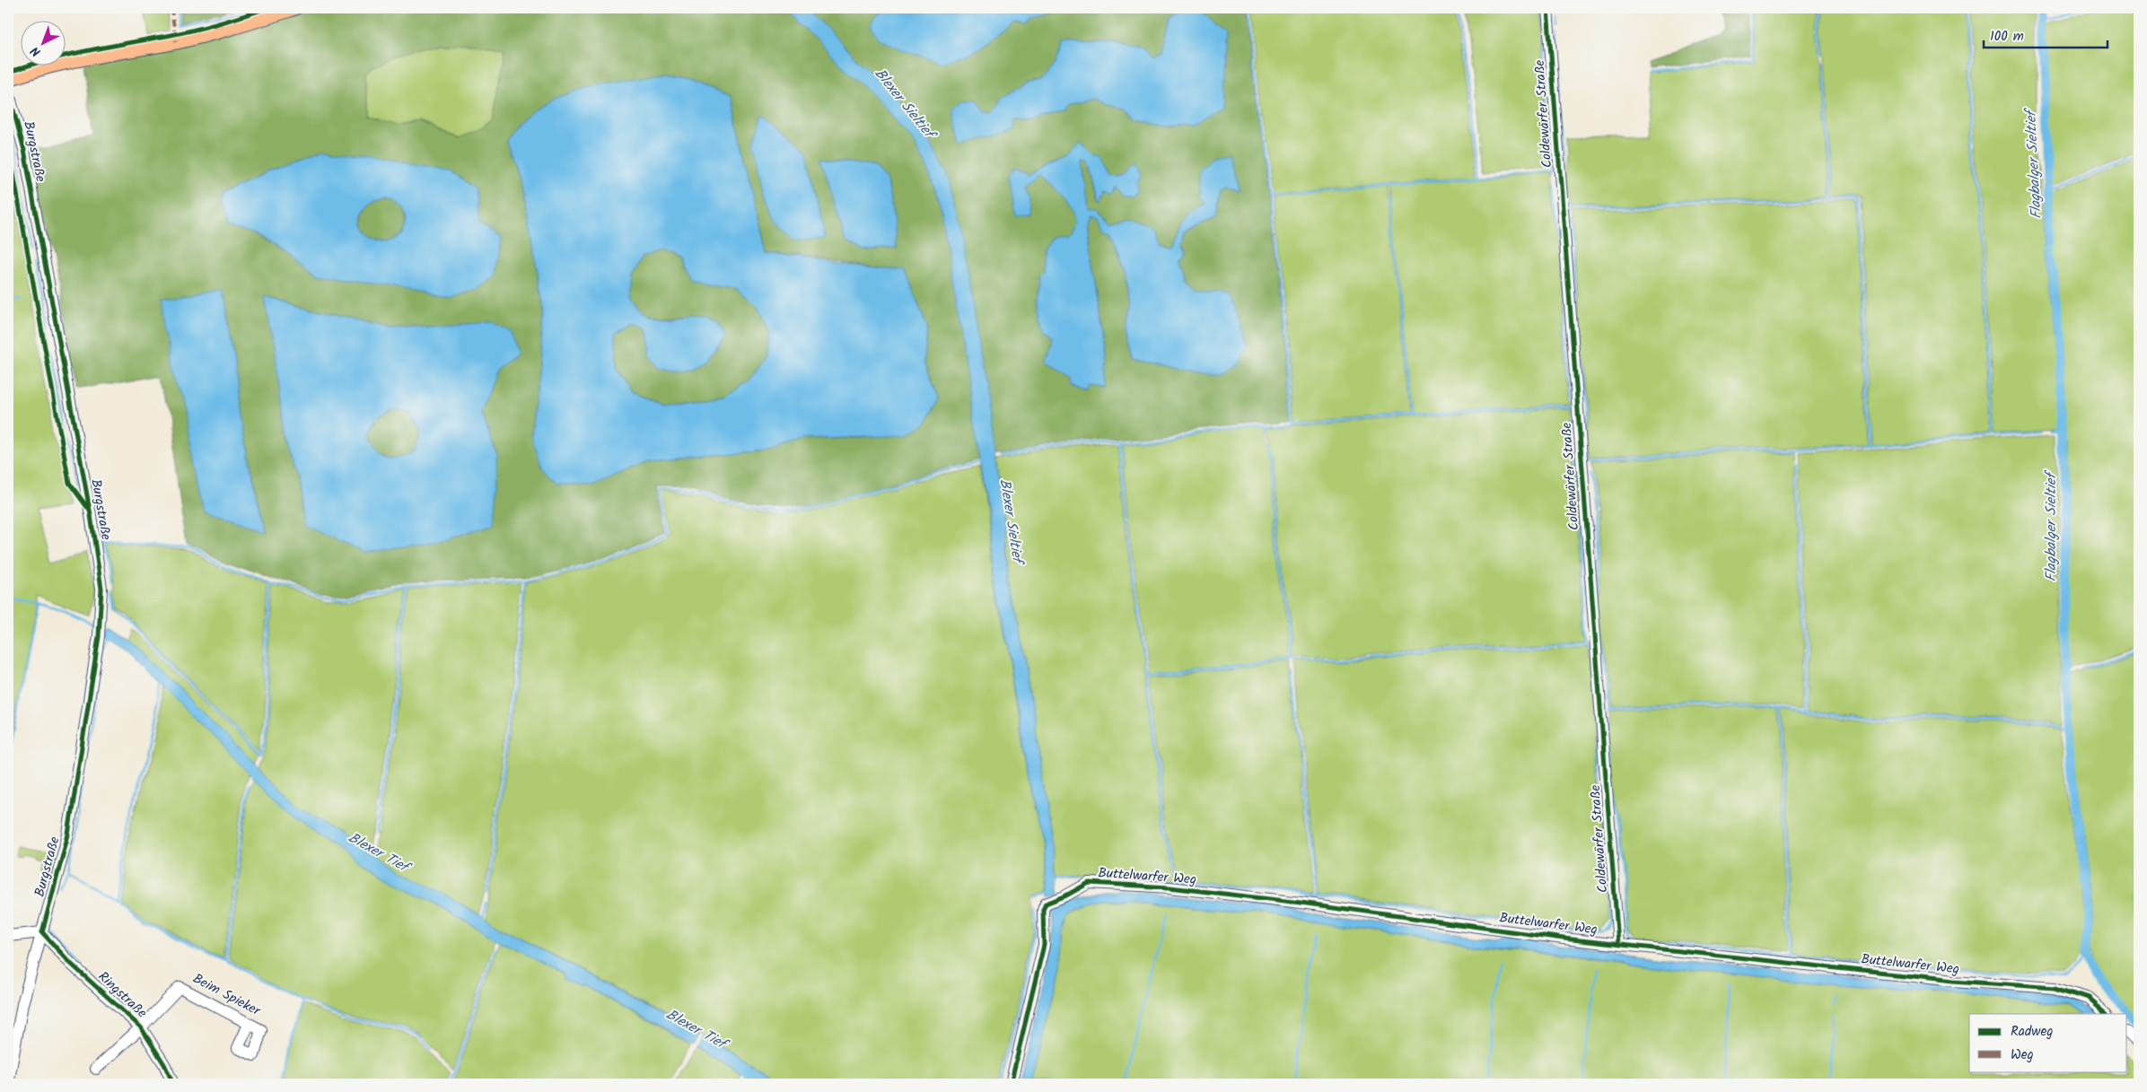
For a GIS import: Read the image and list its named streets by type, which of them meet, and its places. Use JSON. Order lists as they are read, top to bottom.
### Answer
{
  "streets": {
    "street": [
      "Coldewärfer Straße",
      "Burgstraße",
      "Buttelwarfer Weg",
      "Ringstraße",
      "Beim Spieker"
    ]
  },
  "crossings": [
    ["Coldewärfer Straße", "Buttelwarfer Weg"],
    ["Burgstraße", "Ringstraße"],
    ["Ringstraße", "Beim Spieker"]
  ],
  "water": ["Blexer Sieltief", "Flagbalger Sieltief", "Blexer Tief"],
  "legend": ["Radweg", "Weg"],
  "scale_bar": "100 m",
  "north": "bottom left"
}
